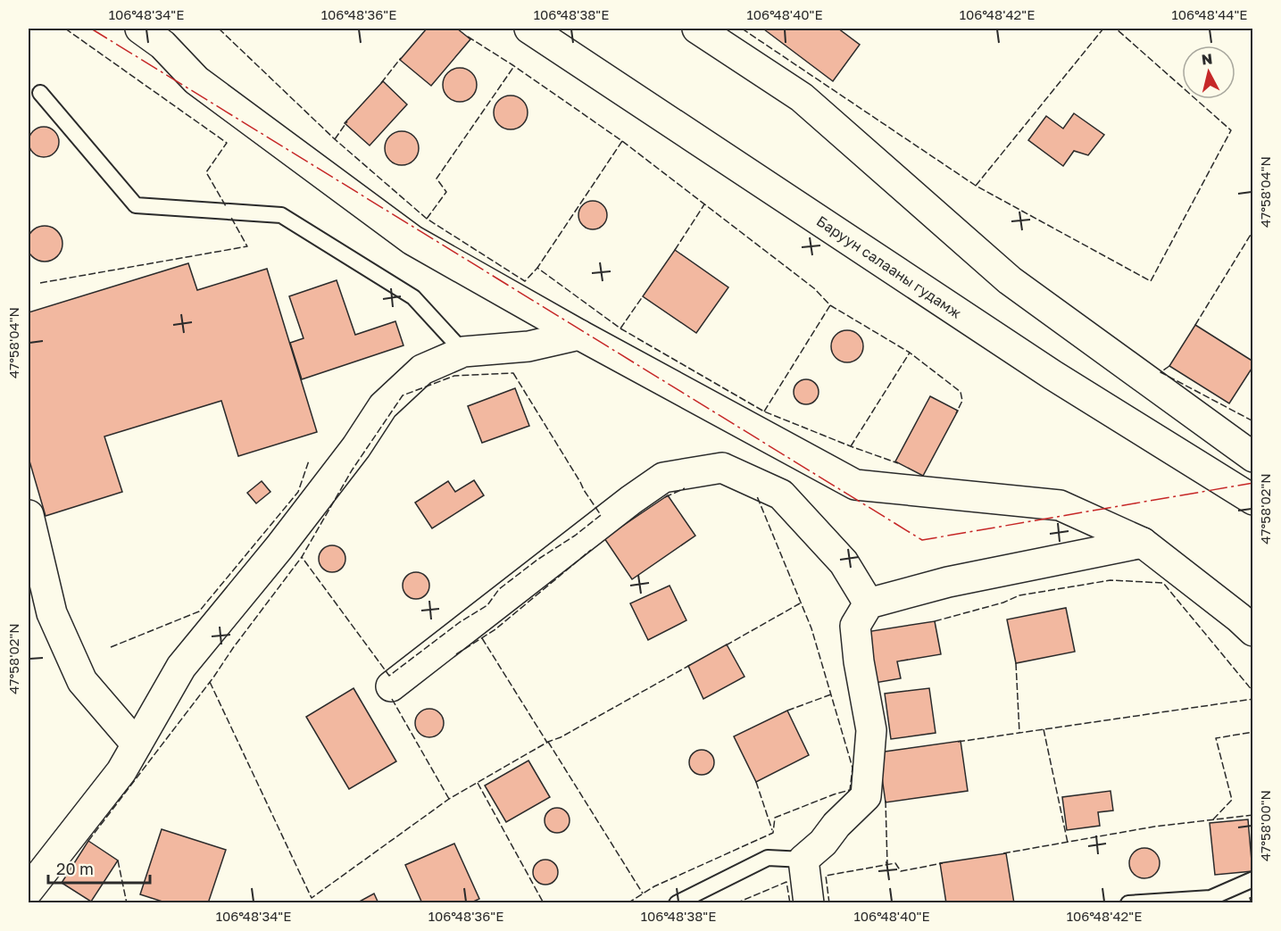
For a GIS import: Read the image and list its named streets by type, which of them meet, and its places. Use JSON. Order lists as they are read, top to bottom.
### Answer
{
  "streets": {
    "street": ["Баруун салааны гудамж"]
  },
  "scale_bar": "20 m",
  "north": "top",
  "coordinates": [
    "106°48'34\"E",
    "106°48'36\"E",
    "106°48'38\"E",
    "106°48'40\"E",
    "106°48'42\"E",
    "106°48'44\"E",
    "47°58'04\"N",
    "47°58'02\"N",
    "47°58'00\"N"
  ]
}
